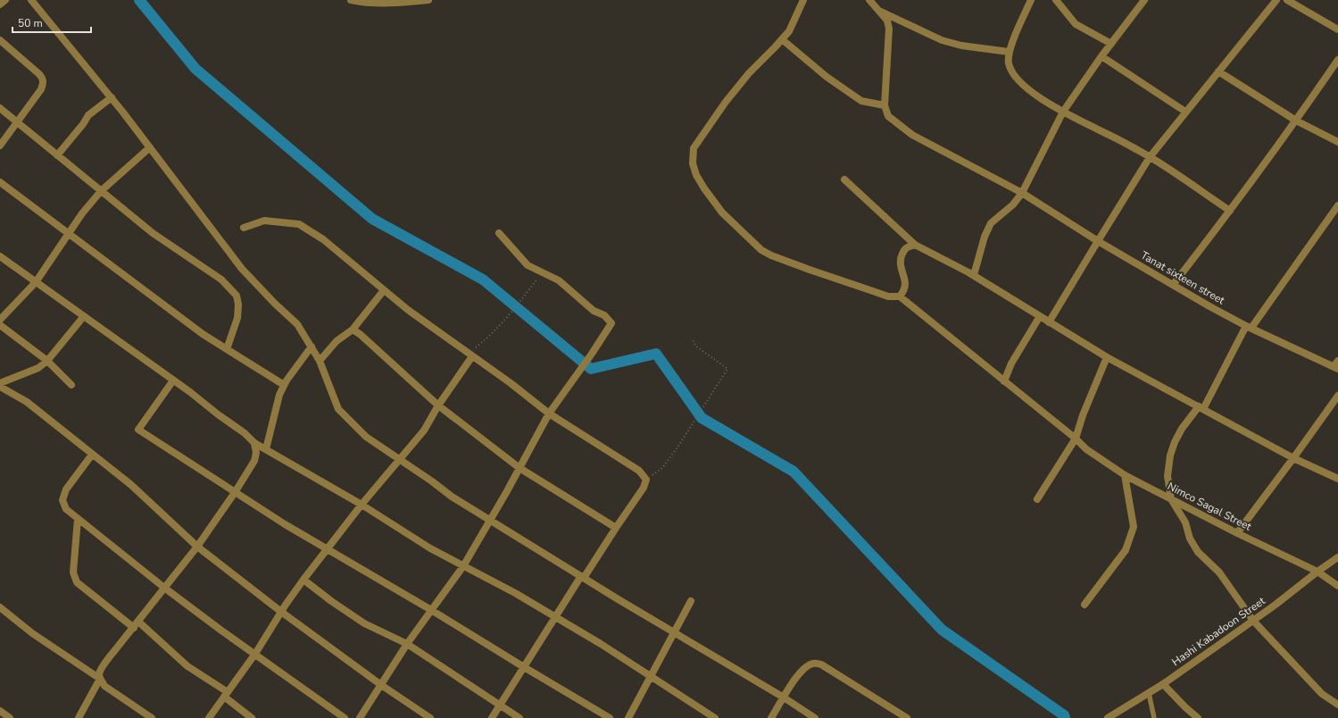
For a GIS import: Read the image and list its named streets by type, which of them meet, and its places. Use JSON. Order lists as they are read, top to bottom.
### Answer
{
  "streets": {
    "street": ["Tanat sixteen street", "Nimco Sagal Street", "Hashi Kabadoon Street"]
  },
  "crossings": [
    ["Nimco Sagal Street", "Hashi Kabadoon Street"]
  ],
  "scale_bar": "50 m"
}
